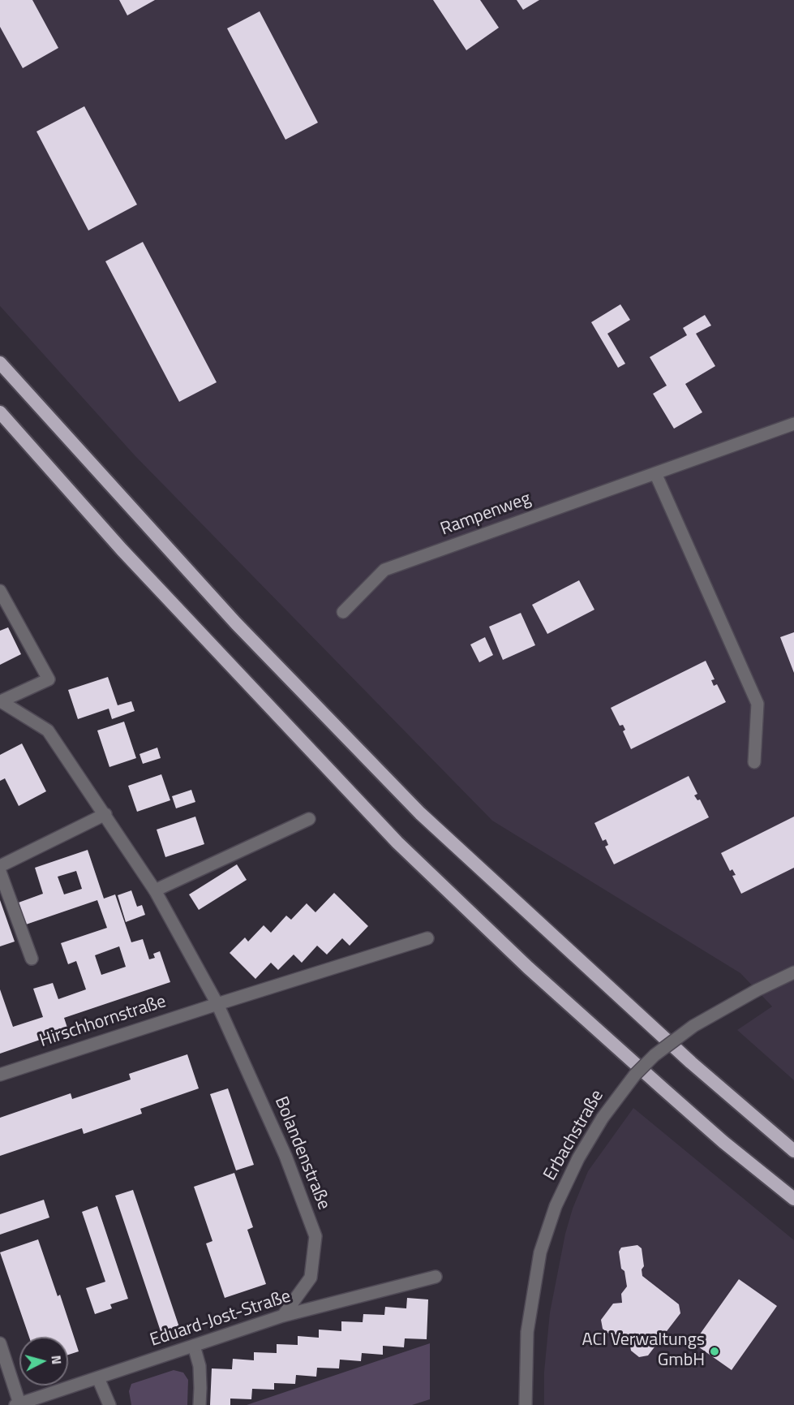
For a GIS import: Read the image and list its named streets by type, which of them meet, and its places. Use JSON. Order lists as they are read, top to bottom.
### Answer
{
  "streets": {
    "street": [
      "Rampenweg",
      "Hirschhornstraße",
      "Erbachstraße",
      "Bolandenstraße",
      "Eduard-Jost-Straße"
    ]
  },
  "crossings": [
    ["Hirschhornstraße", "Bolandenstraße"],
    ["Bolandenstraße", "Eduard-Jost-Straße"]
  ],
  "places": ["ACI Verwaltungs GmbH"],
  "north": "right"
}
